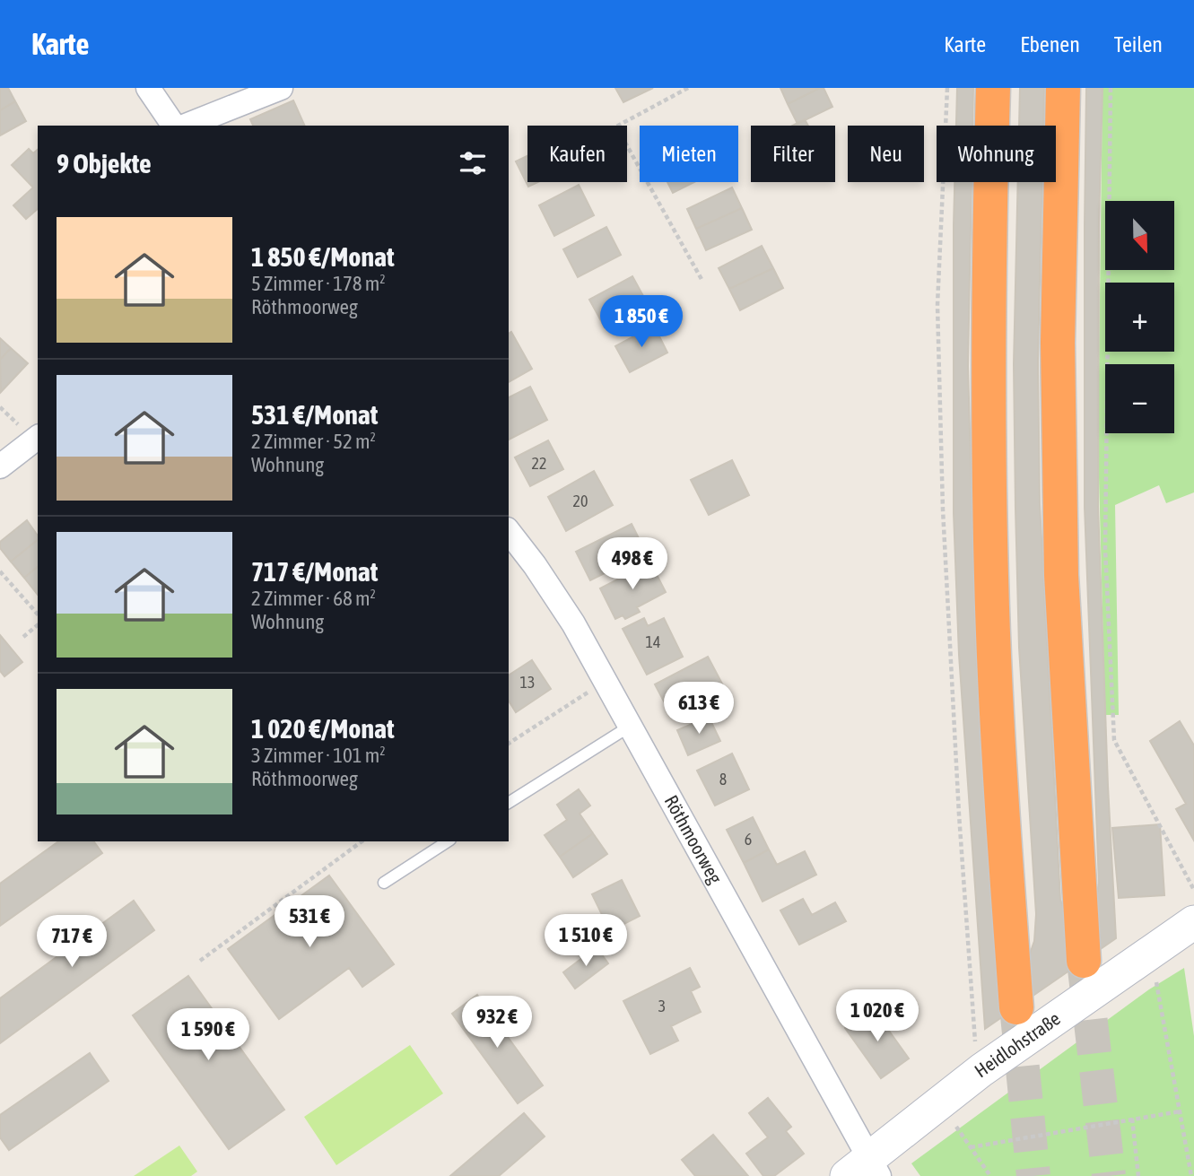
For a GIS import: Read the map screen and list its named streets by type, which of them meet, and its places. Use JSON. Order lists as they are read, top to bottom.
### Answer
{
  "streets": {
    "main road": ["Heidlohstraße"],
    "street": ["Röthmoorweg"]
  },
  "crossings": [
    ["Röthmoorweg", "Heidlohstraße"]
  ],
  "house_numbers": [
    "22",
    "20",
    "14",
    "13",
    "8",
    "6",
    "3"
  ],
  "north": "bottom",
  "page": {
    "header": "Karte",
    "nav": ["Karte", "Ebenen", "Teilen"],
    "chip": [
      "Kaufen",
      "Mieten",
      "Filter",
      "Neu",
      "Wohnung"
    ],
    "heading": "9 Objekte",
    "map_buttons": ["+", "−"],
    "list": [
      {
        "name": "1 850 €/Monat",
        "note": "5 Zimmer · 178 m² · Röthmoorweg"
      },
      {
        "name": "531 €/Monat",
        "note": "2 Zimmer · 52 m² · Wohnung"
      },
      {
        "name": "717 €/Monat",
        "note": "2 Zimmer · 68 m² · Wohnung"
      },
      {
        "name": "1 020 €/Monat",
        "note": "3 Zimmer · 101 m² · Röthmoorweg"
      }
    ],
    "price": [
      "1 850 €",
      "498 €",
      "613 €",
      "531 €",
      "1 510 €",
      "717 €",
      "1 020 €",
      "932 €",
      "1 590 €"
    ]
  }
}
